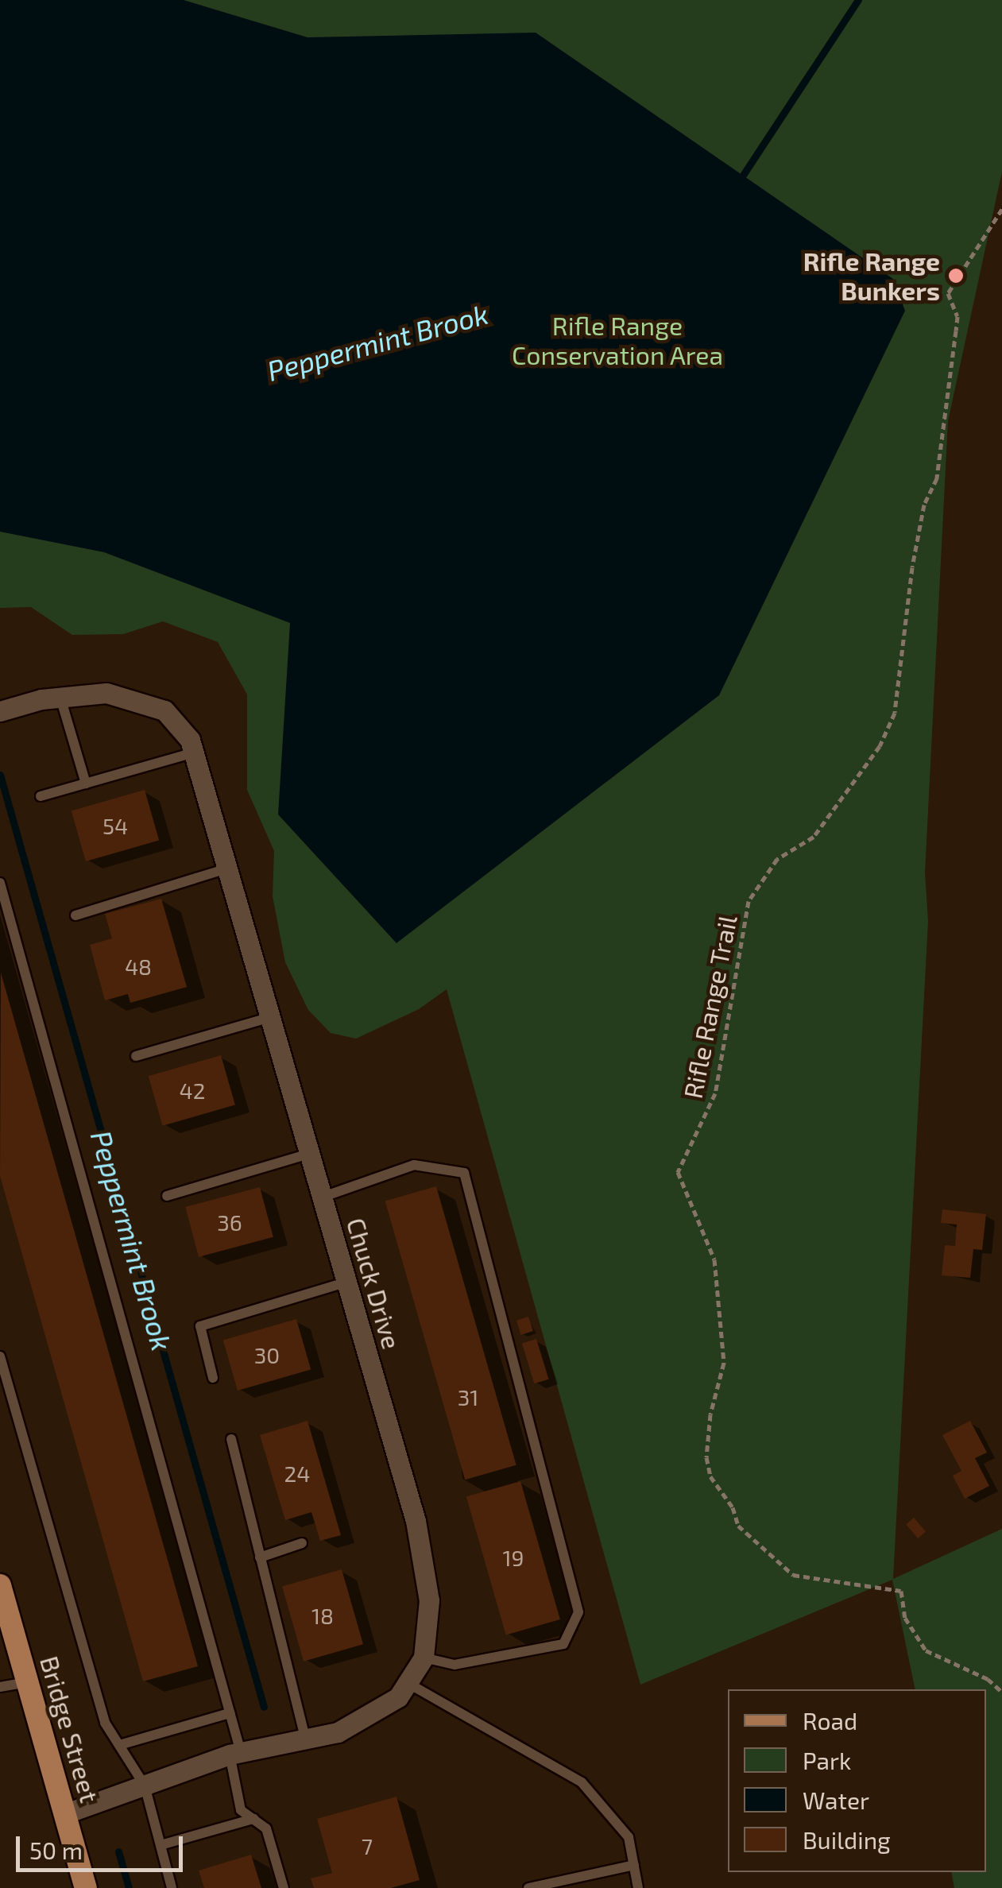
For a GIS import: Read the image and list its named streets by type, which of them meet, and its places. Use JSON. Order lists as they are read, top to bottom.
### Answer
{
  "streets": {
    "main road": ["Bridge Street"],
    "street": ["Chuck Drive"],
    "path": ["Rifle Range Trail"]
  },
  "crossings": [
    ["Chuck Drive", "Bridge Street"]
  ],
  "water": ["Peppermint Brook"],
  "parks": ["Rifle Range Conservation Area"],
  "places": ["Rifle Range Bunkers"],
  "house_numbers": [
    "54",
    "48",
    "42",
    "36",
    "30",
    "31",
    "24",
    "19",
    "18",
    "7"
  ],
  "legend": [
    "Road",
    "Park",
    "Water",
    "Building"
  ],
  "scale_bar": "50 m"
}
